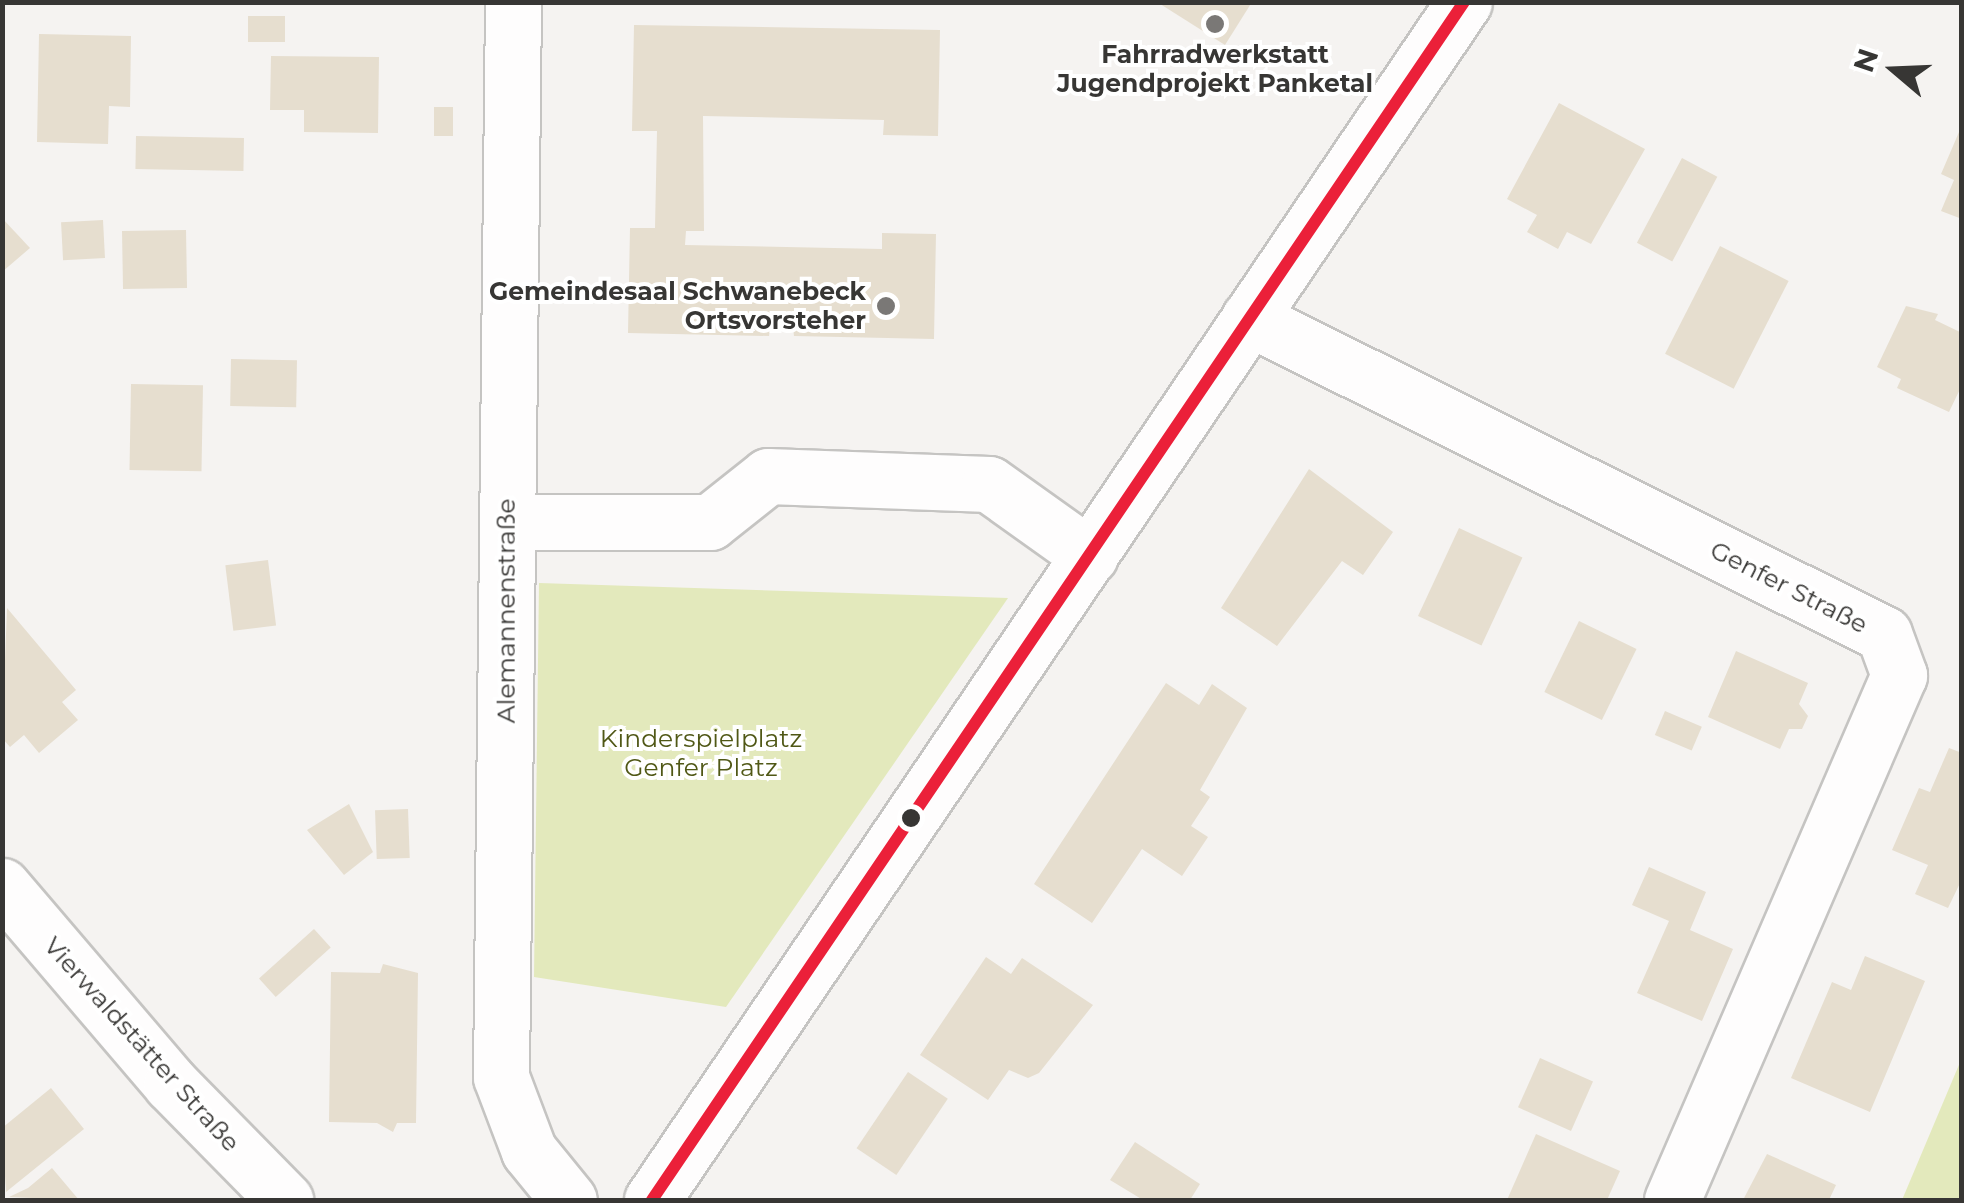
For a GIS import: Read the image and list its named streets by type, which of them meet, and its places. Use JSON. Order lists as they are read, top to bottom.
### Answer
{
  "streets": {
    "street": ["Genfer Straße", "Alemannenstraße", "Vierwaldstätter Straße"]
  },
  "parks": ["Kinderspielplatz Genfer Platz"],
  "places": ["Fahrradwerkstatt Jugendprojekt Panketal", "Gemeindesaal Schwanebeck Ortsvorsteher"],
  "north": "left"
}
